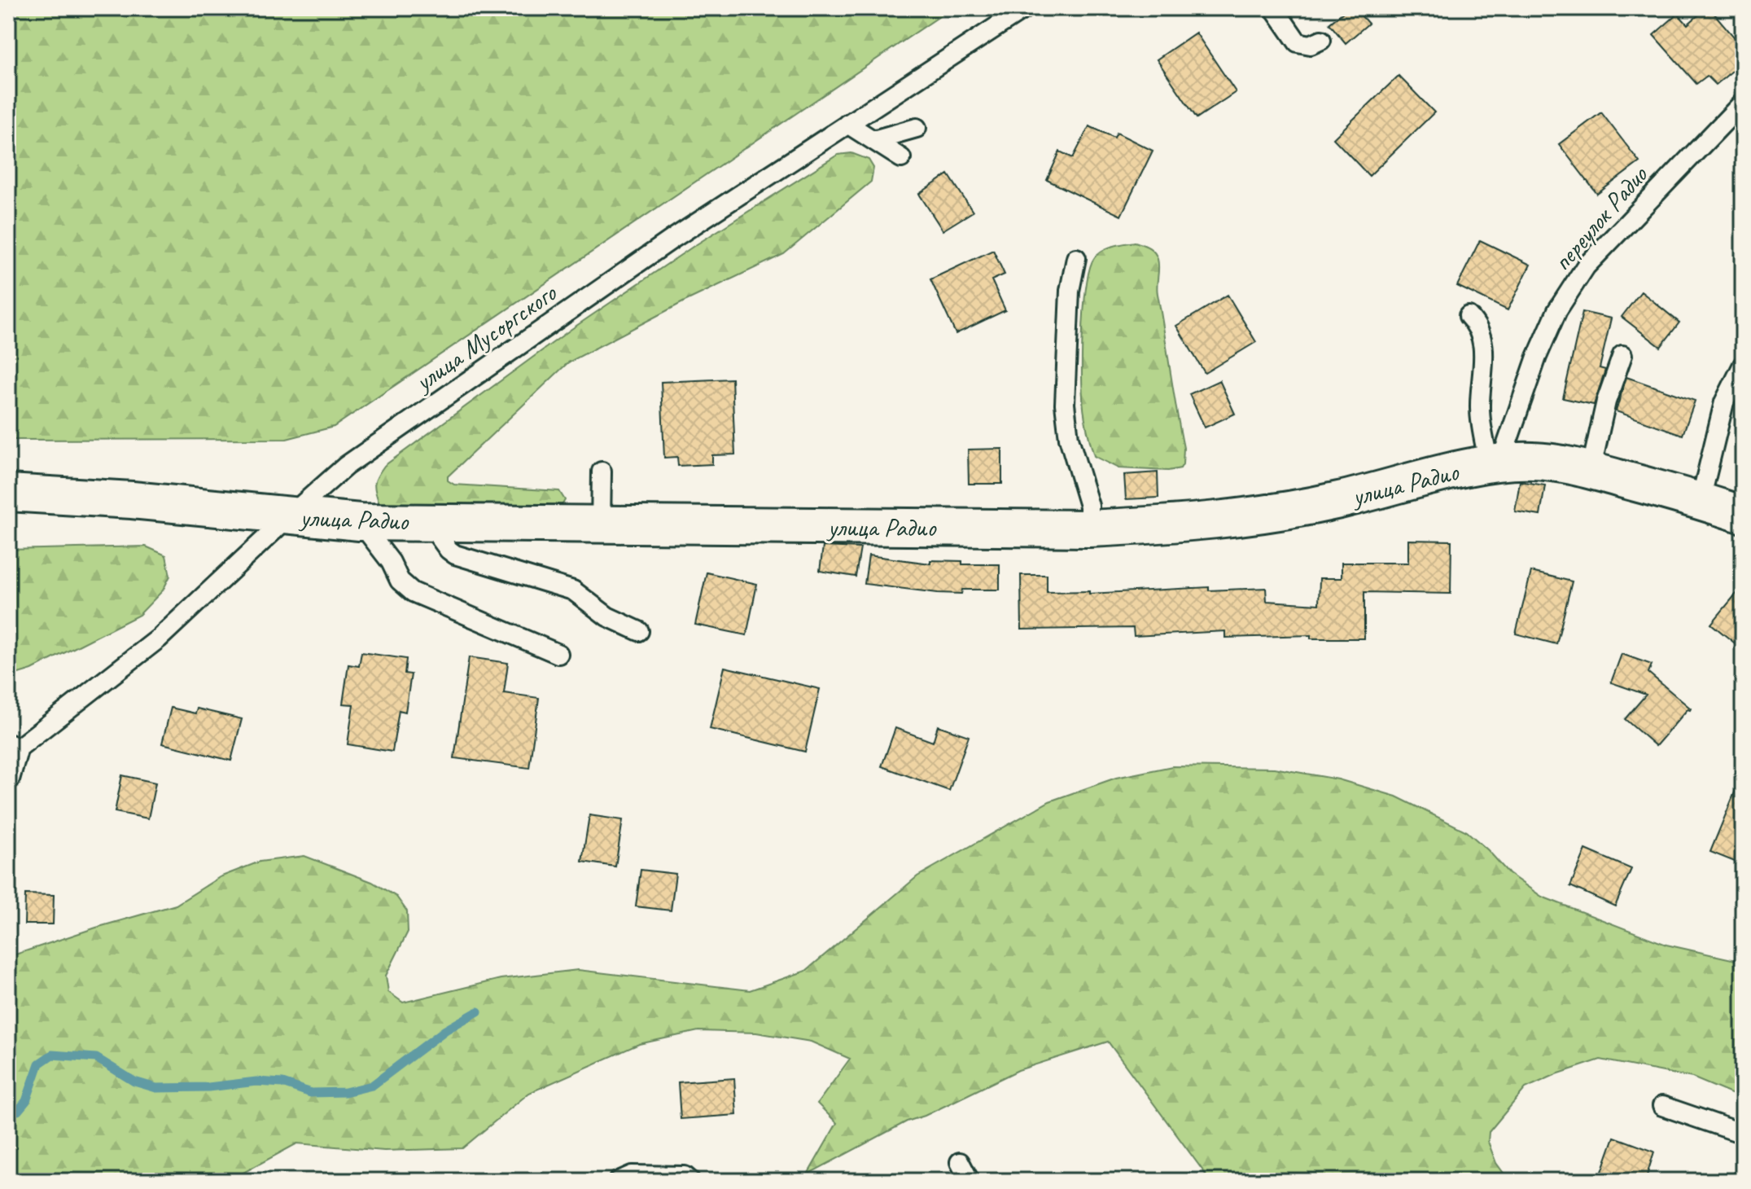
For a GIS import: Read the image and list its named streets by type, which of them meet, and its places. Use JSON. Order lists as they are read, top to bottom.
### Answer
{
  "streets": {
    "main road": ["улица Радио"],
    "lane": ["переулок Радио", "улица Мусоргского"]
  },
  "crossings": [
    ["переулок Радио", "улица Радио"],
    ["улица Мусоргского", "улица Радио"]
  ]
}
